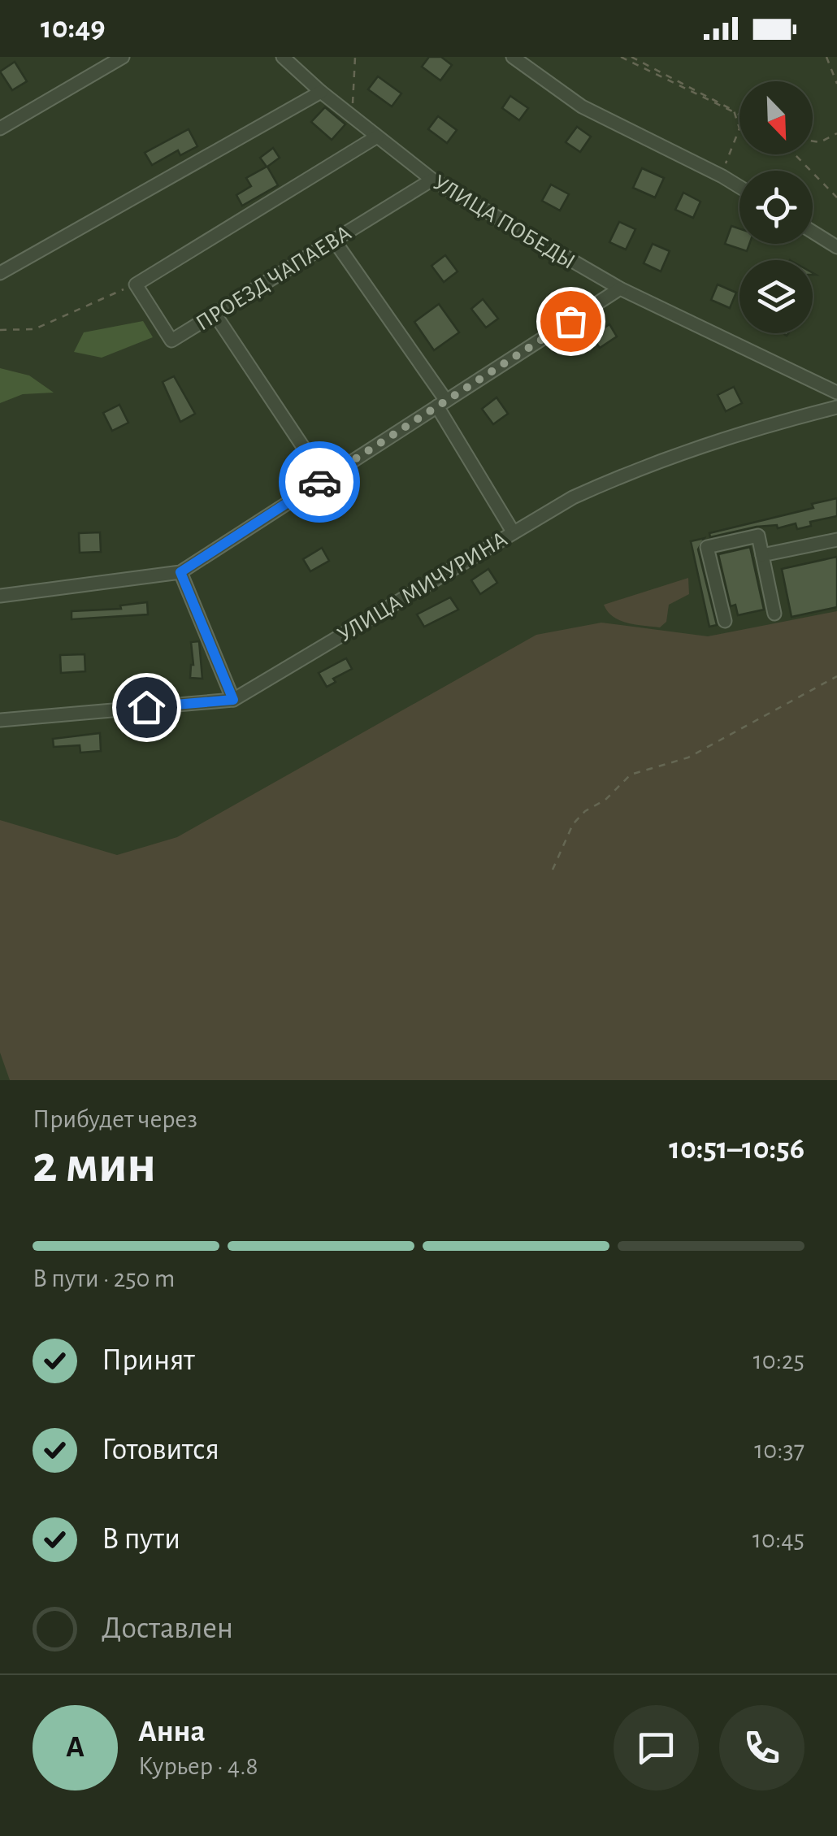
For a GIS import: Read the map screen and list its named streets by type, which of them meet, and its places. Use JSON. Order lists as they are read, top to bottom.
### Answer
{
  "streets": {
    "street": ["УЛИЦА ПОБЕДЫ", "ПРОЕЗД ЧАПАЕВА", "УЛИЦА МИЧУРИНА"]
  },
  "crossings": [
    ["УЛИЦА ПОБЕДЫ", "ПРОЕЗД ЧАПАЕВА"]
  ],
  "north": "bottom right",
  "page": {
    "status": "10:49",
    "heading": ["2 мин", "Прибудет через", "10:51–10:56"],
    "panel": ["Анна", "Курьер · 4.8"],
    "bar": "В пути · 250 m",
    "list": [
      ["Принят", "10:25"],
      ["Готовится", "10:37"],
      ["В пути", "10:45"],
      "Доставлен"
    ],
    "round": "А"
  }
}
